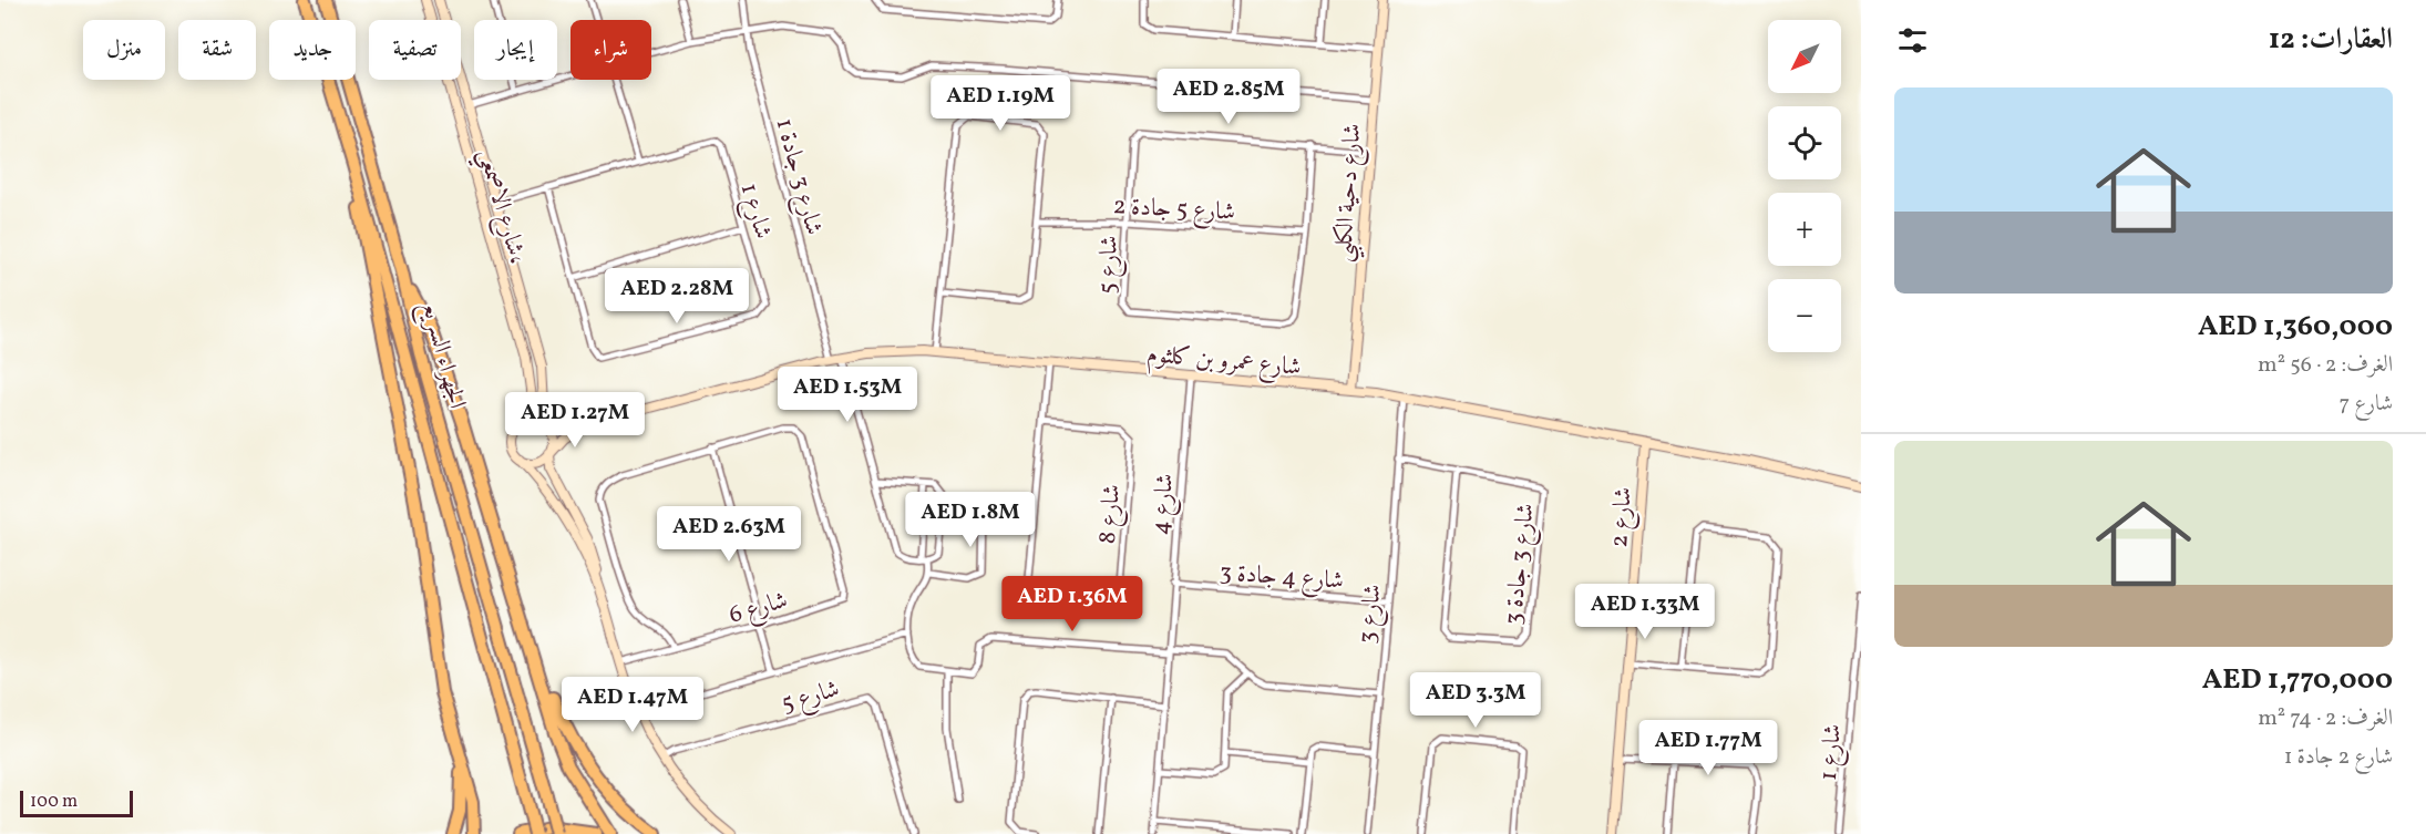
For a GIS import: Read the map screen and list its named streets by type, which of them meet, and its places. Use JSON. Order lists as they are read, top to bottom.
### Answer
{
  "streets": {
    "highway": ["الجهراء السريع"],
    "street": [
      "شارع 3 جادة 1",
      "شارع دحية الكلبي",
      "شارع الاصمعي،",
      "شارع 5 جادة 2",
      "شارع 1",
      "شارع 5",
      "شارع عمرو بن كلثوم",
      "شارع 4",
      "شارع 8",
      "شارع 2",
      "شارع 3 جادة 3",
      "شارع 4 جادة 3",
      "شارع 6",
      "شارع 3"
    ]
  },
  "crossings": [
    ["شارع 3 جادة 1", "شارع عمرو بن كلثوم"],
    ["شارع دحية الكلبي", "شارع 5"],
    ["شارع دحية الكلبي", "شارع عمرو بن كلثوم"],
    ["شارع الاصمعي،", "شارع 1"],
    ["شارع الاصمعي،", "شارع عمرو بن كلثوم"],
    ["شارع 5 جادة 2", "شارع 5"],
    ["شارع عمرو بن كلثوم", "شارع 4"],
    ["شارع عمرو بن كلثوم", "شارع 8"],
    ["شارع عمرو بن كلثوم", "شارع 2"],
    ["شارع عمرو بن كلثوم", "شارع 3"],
    ["شارع 4", "شارع 4 جادة 3"],
    ["شارع 3 جادة 3", "شارع 3"],
    ["شارع 4 جادة 3", "شارع 3"]
  ],
  "scale_bar": "100 m",
  "north": "bottom left",
  "page": {
    "heading": "العقارات: 12",
    "map_buttons": ["+", "−"],
    "chip": [
      "شراء",
      "إيجار",
      "تصفية",
      "جديد",
      "شقة",
      "منزل"
    ],
    "price": [
      "AED 2.85M",
      "AED 1.19M",
      "AED 2.28M",
      "AED 1.53M",
      "AED 1.27M",
      "AED 1.8M",
      "AED 2.63M",
      "AED 1.36M",
      "AED 1.33M",
      "AED 3.3M",
      "AED 1.47M",
      "AED 1.77M"
    ],
    "list": [
      {
        "name": "AED 1,360,000",
        "note": "الغرف: 2 · 56 m² · شارع 7"
      },
      {
        "name": "AED 1,770,000",
        "note": "الغرف: 2 · 74 m² · شارع 2 جادة 1"
      }
    ],
    "scale": "100 m"
  }
}
